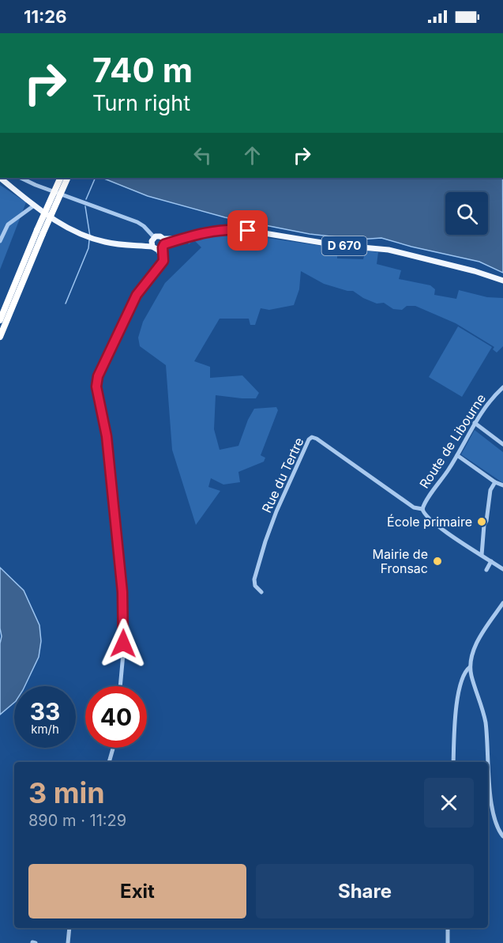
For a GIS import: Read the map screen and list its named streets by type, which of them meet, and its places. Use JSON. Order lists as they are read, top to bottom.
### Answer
{
  "streets": {
    "main road": ["D 670"],
    "street": ["Route de Libourne", "Rue du Tertre"]
  },
  "crossings": [
    ["Route de Libourne", "Rue du Tertre"]
  ],
  "places": ["École primaire", "Mairie de Fronsac"],
  "page": {
    "status": "11:26",
    "turn": ["740 m", "Turn right"],
    "speed": "33 km/h",
    "limit": "40",
    "heading": ["3 min", "890 m · 11:29"],
    "buttons": ["Exit", "Share"]
  }
}
